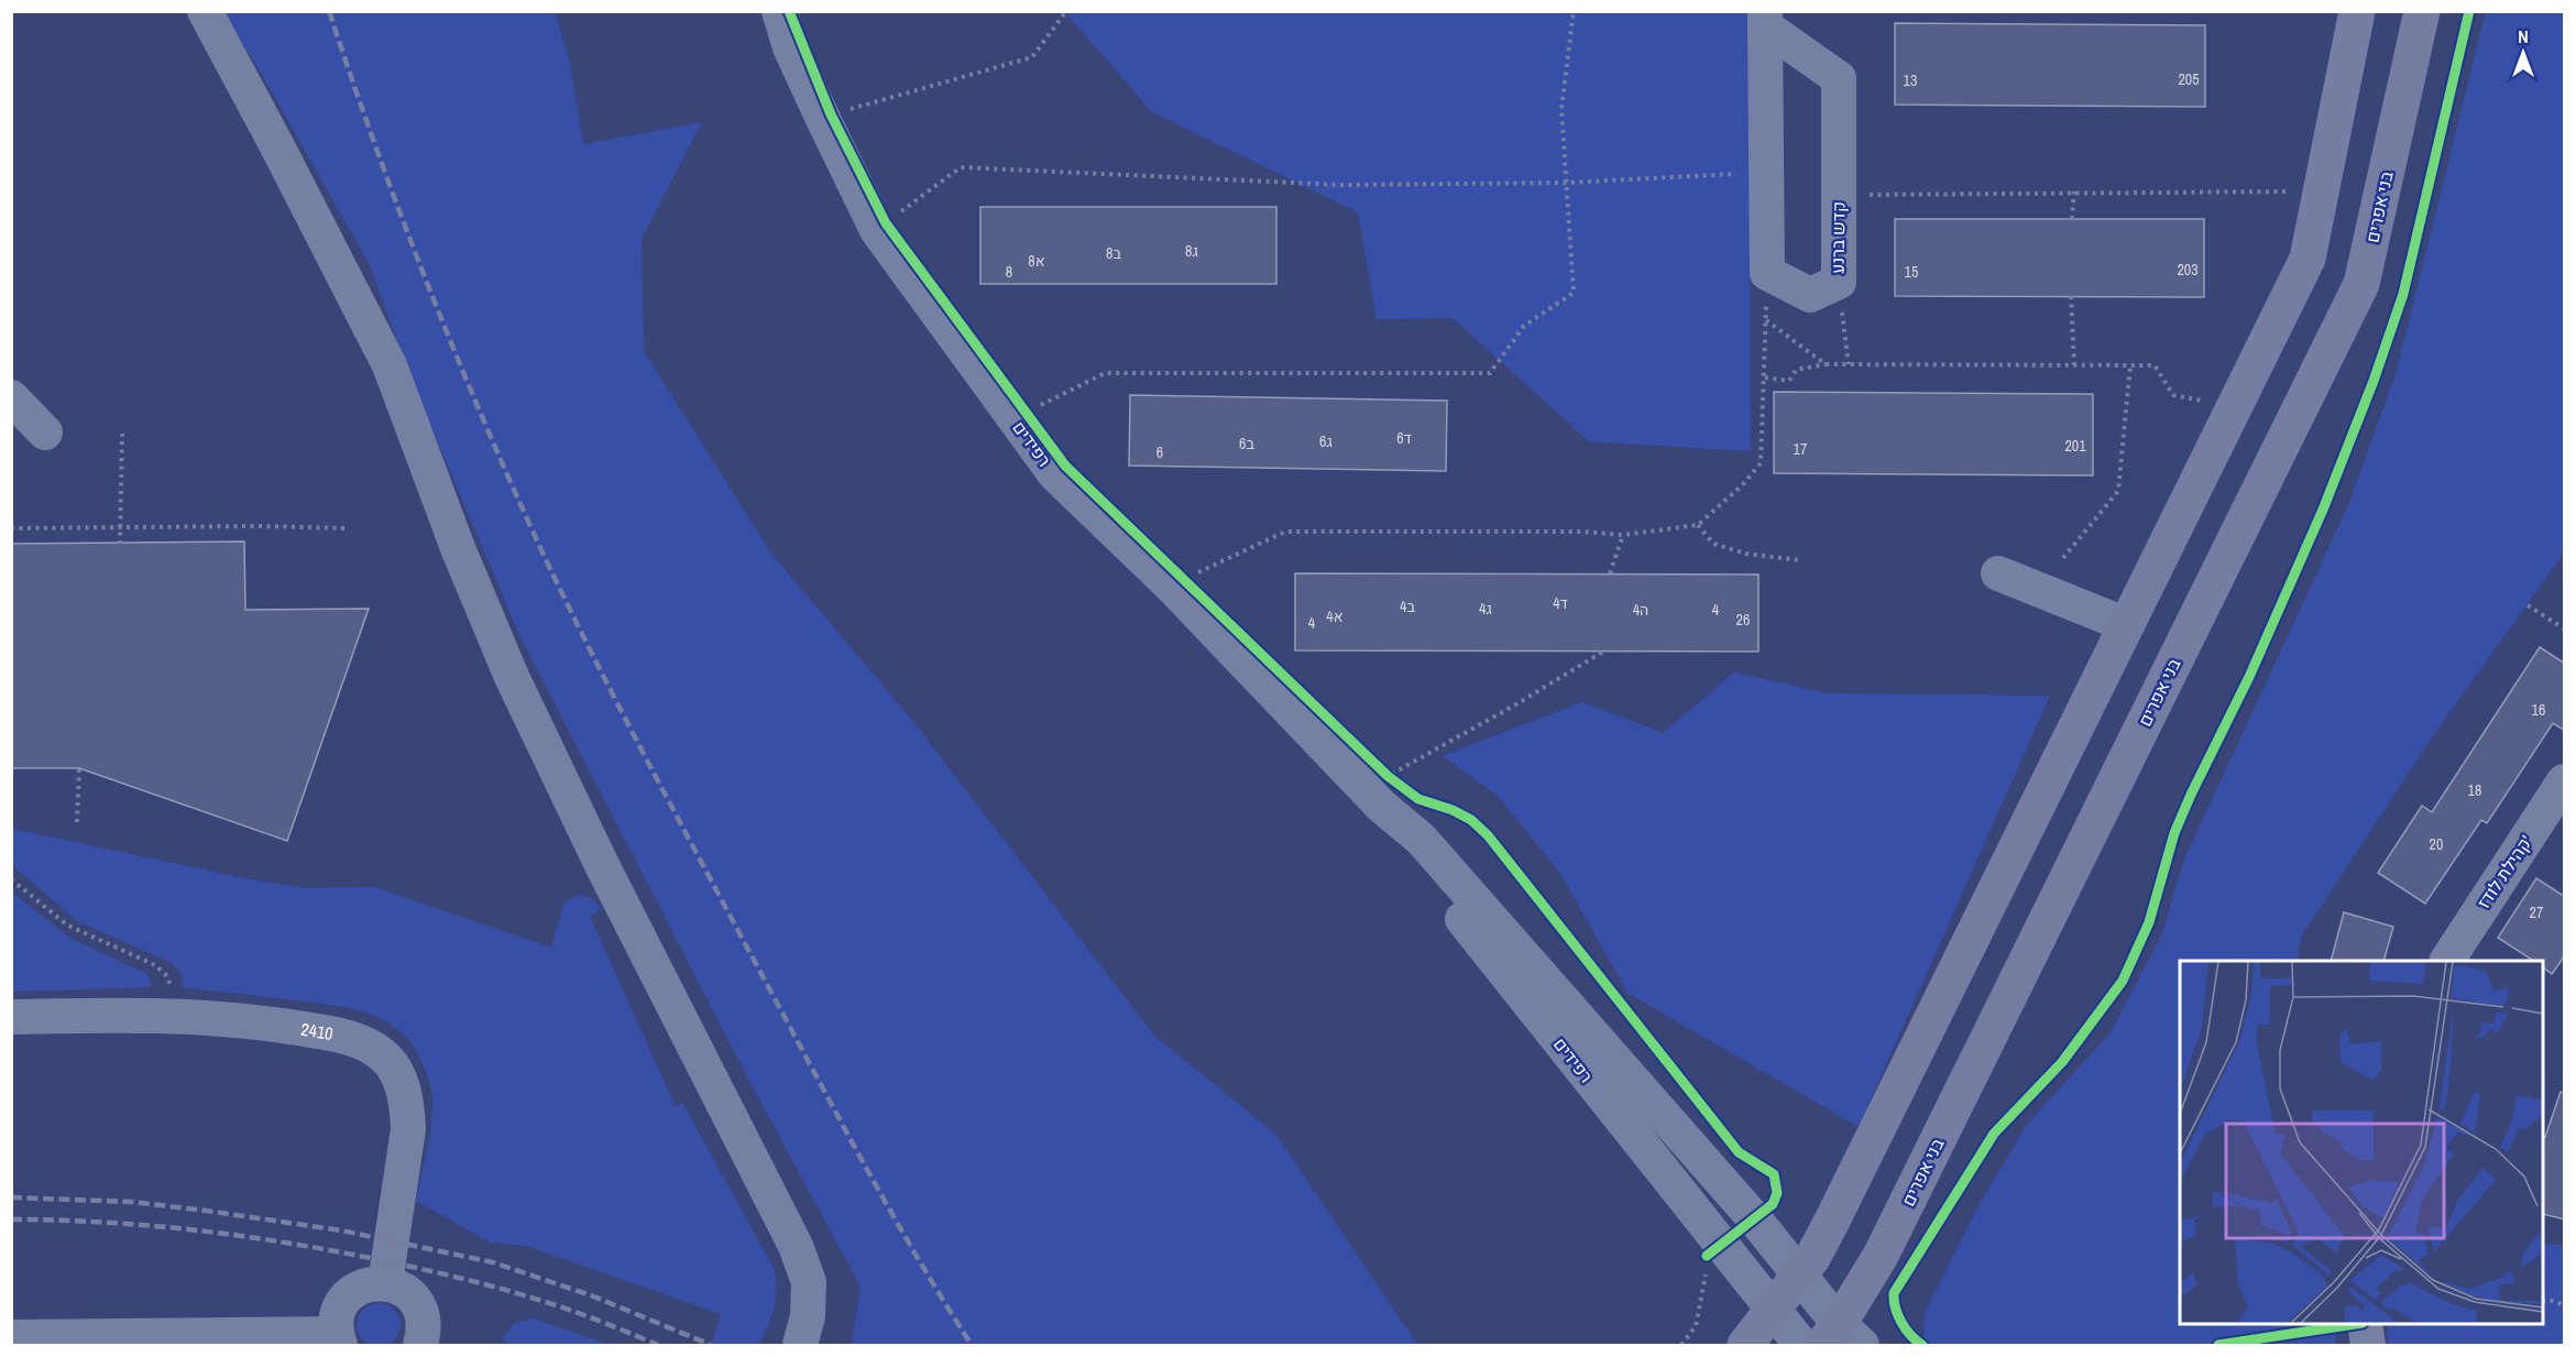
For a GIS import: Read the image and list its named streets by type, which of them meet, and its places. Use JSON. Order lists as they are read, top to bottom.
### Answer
{
  "streets": {
    "main road": ["בני אפרים"],
    "street": [
      "קדש ברנע",
      "רפידים",
      "קהילת לודז'",
      "2410"
    ]
  },
  "crossings": [
    ["בני אפרים", "רפידים"]
  ],
  "house_numbers": [
    "205",
    "13",
    "8ג",
    "8ב",
    "8א",
    "203",
    "8",
    "15",
    "6ד",
    "6ג",
    "6ב",
    "201",
    "17",
    "6",
    "4ד",
    "4ב",
    "4ג",
    "4ה",
    "4",
    "4א",
    "26",
    "4",
    "16",
    "18",
    "20",
    "27"
  ],
  "north": "top"
}
